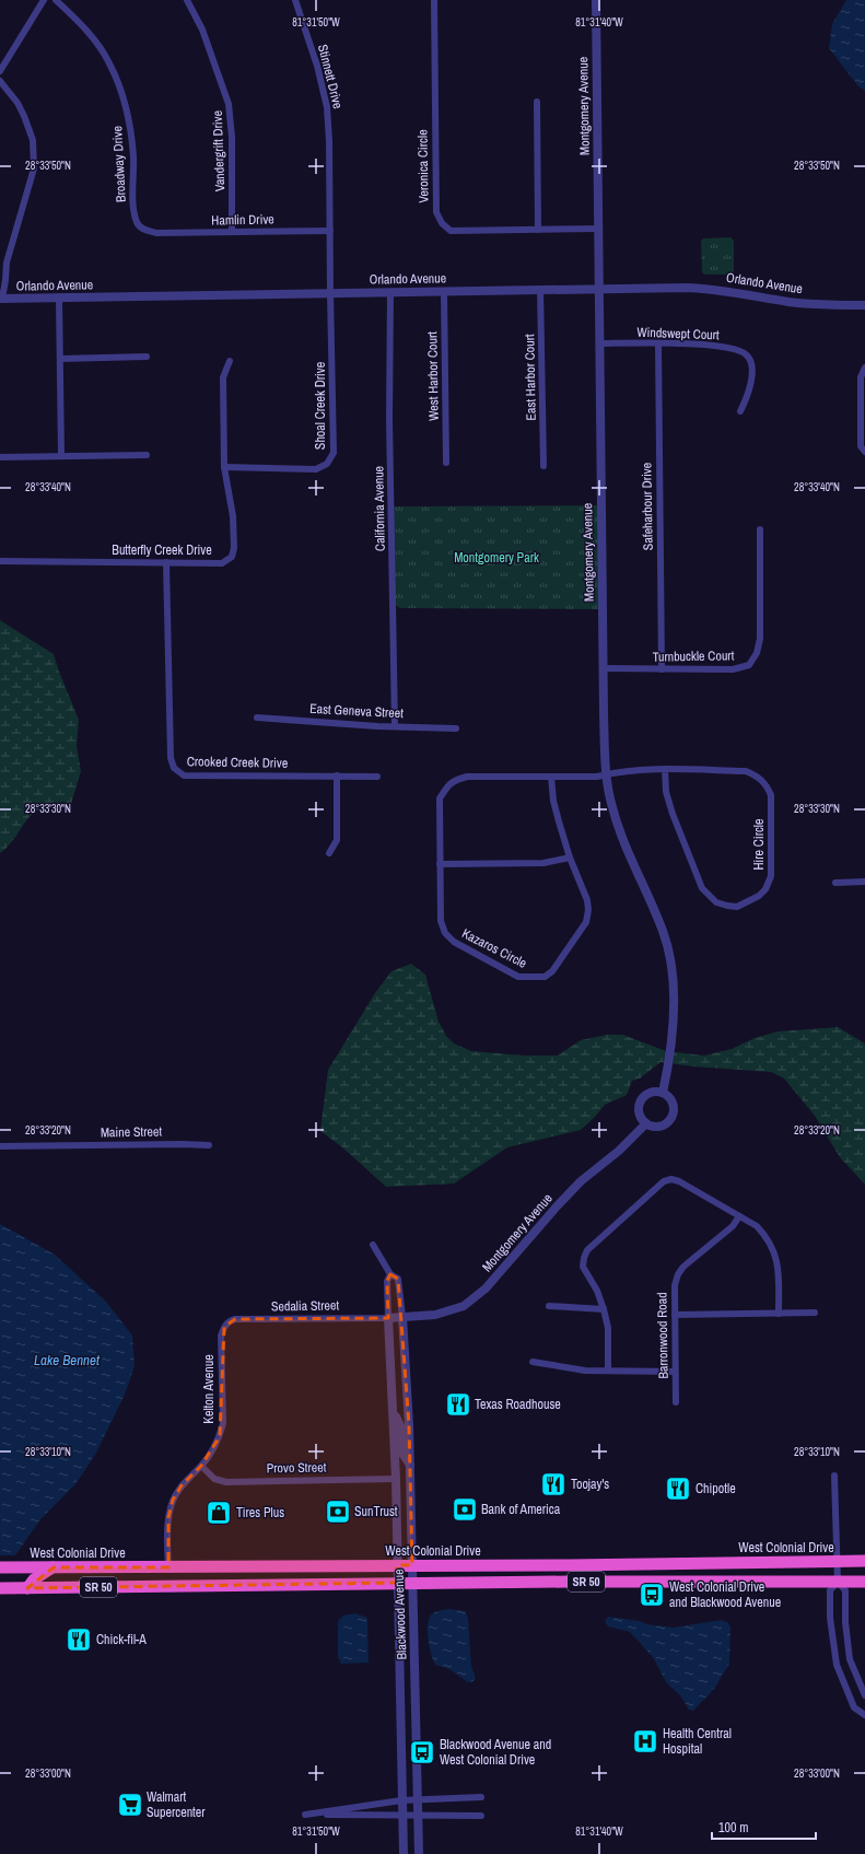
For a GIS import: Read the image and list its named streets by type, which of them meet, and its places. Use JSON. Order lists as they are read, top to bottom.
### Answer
{
  "streets": {
    "highway": ["West Colonial Drive", "SR 50"],
    "street": [
      "Stinnett Drive",
      "Montgomery Avenue",
      "Vandergrift Drive",
      "Broadway Drive",
      "Veronica Circle",
      "Hamlin Drive",
      "Orlando Avenue",
      "Windswept Court",
      "West Harbor Court",
      "East Harbor Court",
      "Shoal Creek Drive",
      "Safeharbour Drive",
      "California Avenue",
      "Butterfly Creek Drive",
      "Turnbuckle Court",
      "East Geneva Street",
      "Crooked Creek Drive",
      "Hire Circle",
      "Kazaros Circle",
      "Maine Street",
      "Sedalia Street",
      "Barronwood Road",
      "Kelton Avenue",
      "Provo Street",
      "Blackwood Avenue"
    ]
  },
  "crossings": [
    ["Stinnett Drive", "Hamlin Drive"],
    ["Stinnett Drive", "Orlando Avenue"],
    ["Stinnett Drive", "Shoal Creek Drive"],
    ["Montgomery Avenue", "Veronica Circle"],
    ["Montgomery Avenue", "Orlando Avenue"],
    ["Montgomery Avenue", "Windswept Court"],
    ["Montgomery Avenue", "Turnbuckle Court"],
    ["Montgomery Avenue", "Hire Circle"],
    ["Montgomery Avenue", "Kazaros Circle"],
    ["Montgomery Avenue", "Sedalia Street"],
    ["Montgomery Avenue", "Blackwood Avenue"],
    ["Vandergrift Drive", "Hamlin Drive"],
    ["Broadway Drive", "Hamlin Drive"],
    ["Orlando Avenue", "West Harbor Court"],
    ["Orlando Avenue", "East Harbor Court"],
    ["Orlando Avenue", "Shoal Creek Drive"],
    ["Orlando Avenue", "California Avenue"],
    ["Windswept Court", "Safeharbour Drive"],
    ["Shoal Creek Drive", "Butterfly Creek Drive"],
    ["Safeharbour Drive", "Turnbuckle Court"],
    ["California Avenue", "East Geneva Street"],
    ["Butterfly Creek Drive", "Crooked Creek Drive"],
    ["Hire Circle", "Kazaros Circle"],
    ["Sedalia Street", "Kelton Avenue"],
    ["Sedalia Street", "Blackwood Avenue"],
    ["Kelton Avenue", "Provo Street"],
    ["Kelton Avenue", "West Colonial Drive"],
    ["Provo Street", "Blackwood Avenue"],
    ["West Colonial Drive", "Blackwood Avenue"],
    ["SR 50", "Blackwood Avenue"]
  ],
  "water": ["Lake Bennet"],
  "parks": ["Montgomery Park"],
  "places": {
    "restaurant": [
      "Texas Roadhouse",
      "Toojay's",
      "Chipotle",
      "Chick-fil-A"
    ],
    "bank": ["Bank of America", "SunTrust"],
    "shop": ["Tires Plus"],
    "bus stop": ["West Colonial Drive and Blackwood Avenue", "Blackwood Avenue and West Colonial Drive"],
    "hospital": ["Health Central Hospital"],
    "supermarket": ["Walmart Supercenter"]
  },
  "scale_bar": "100 m",
  "coordinates": [
    "81°31'50\"W",
    "81°31'40\"W",
    "28°33'50\"N",
    "28°33'40\"N",
    "28°33'30\"N",
    "28°33'20\"N",
    "28°33'10\"N",
    "28°33'00\"N"
  ]
}
